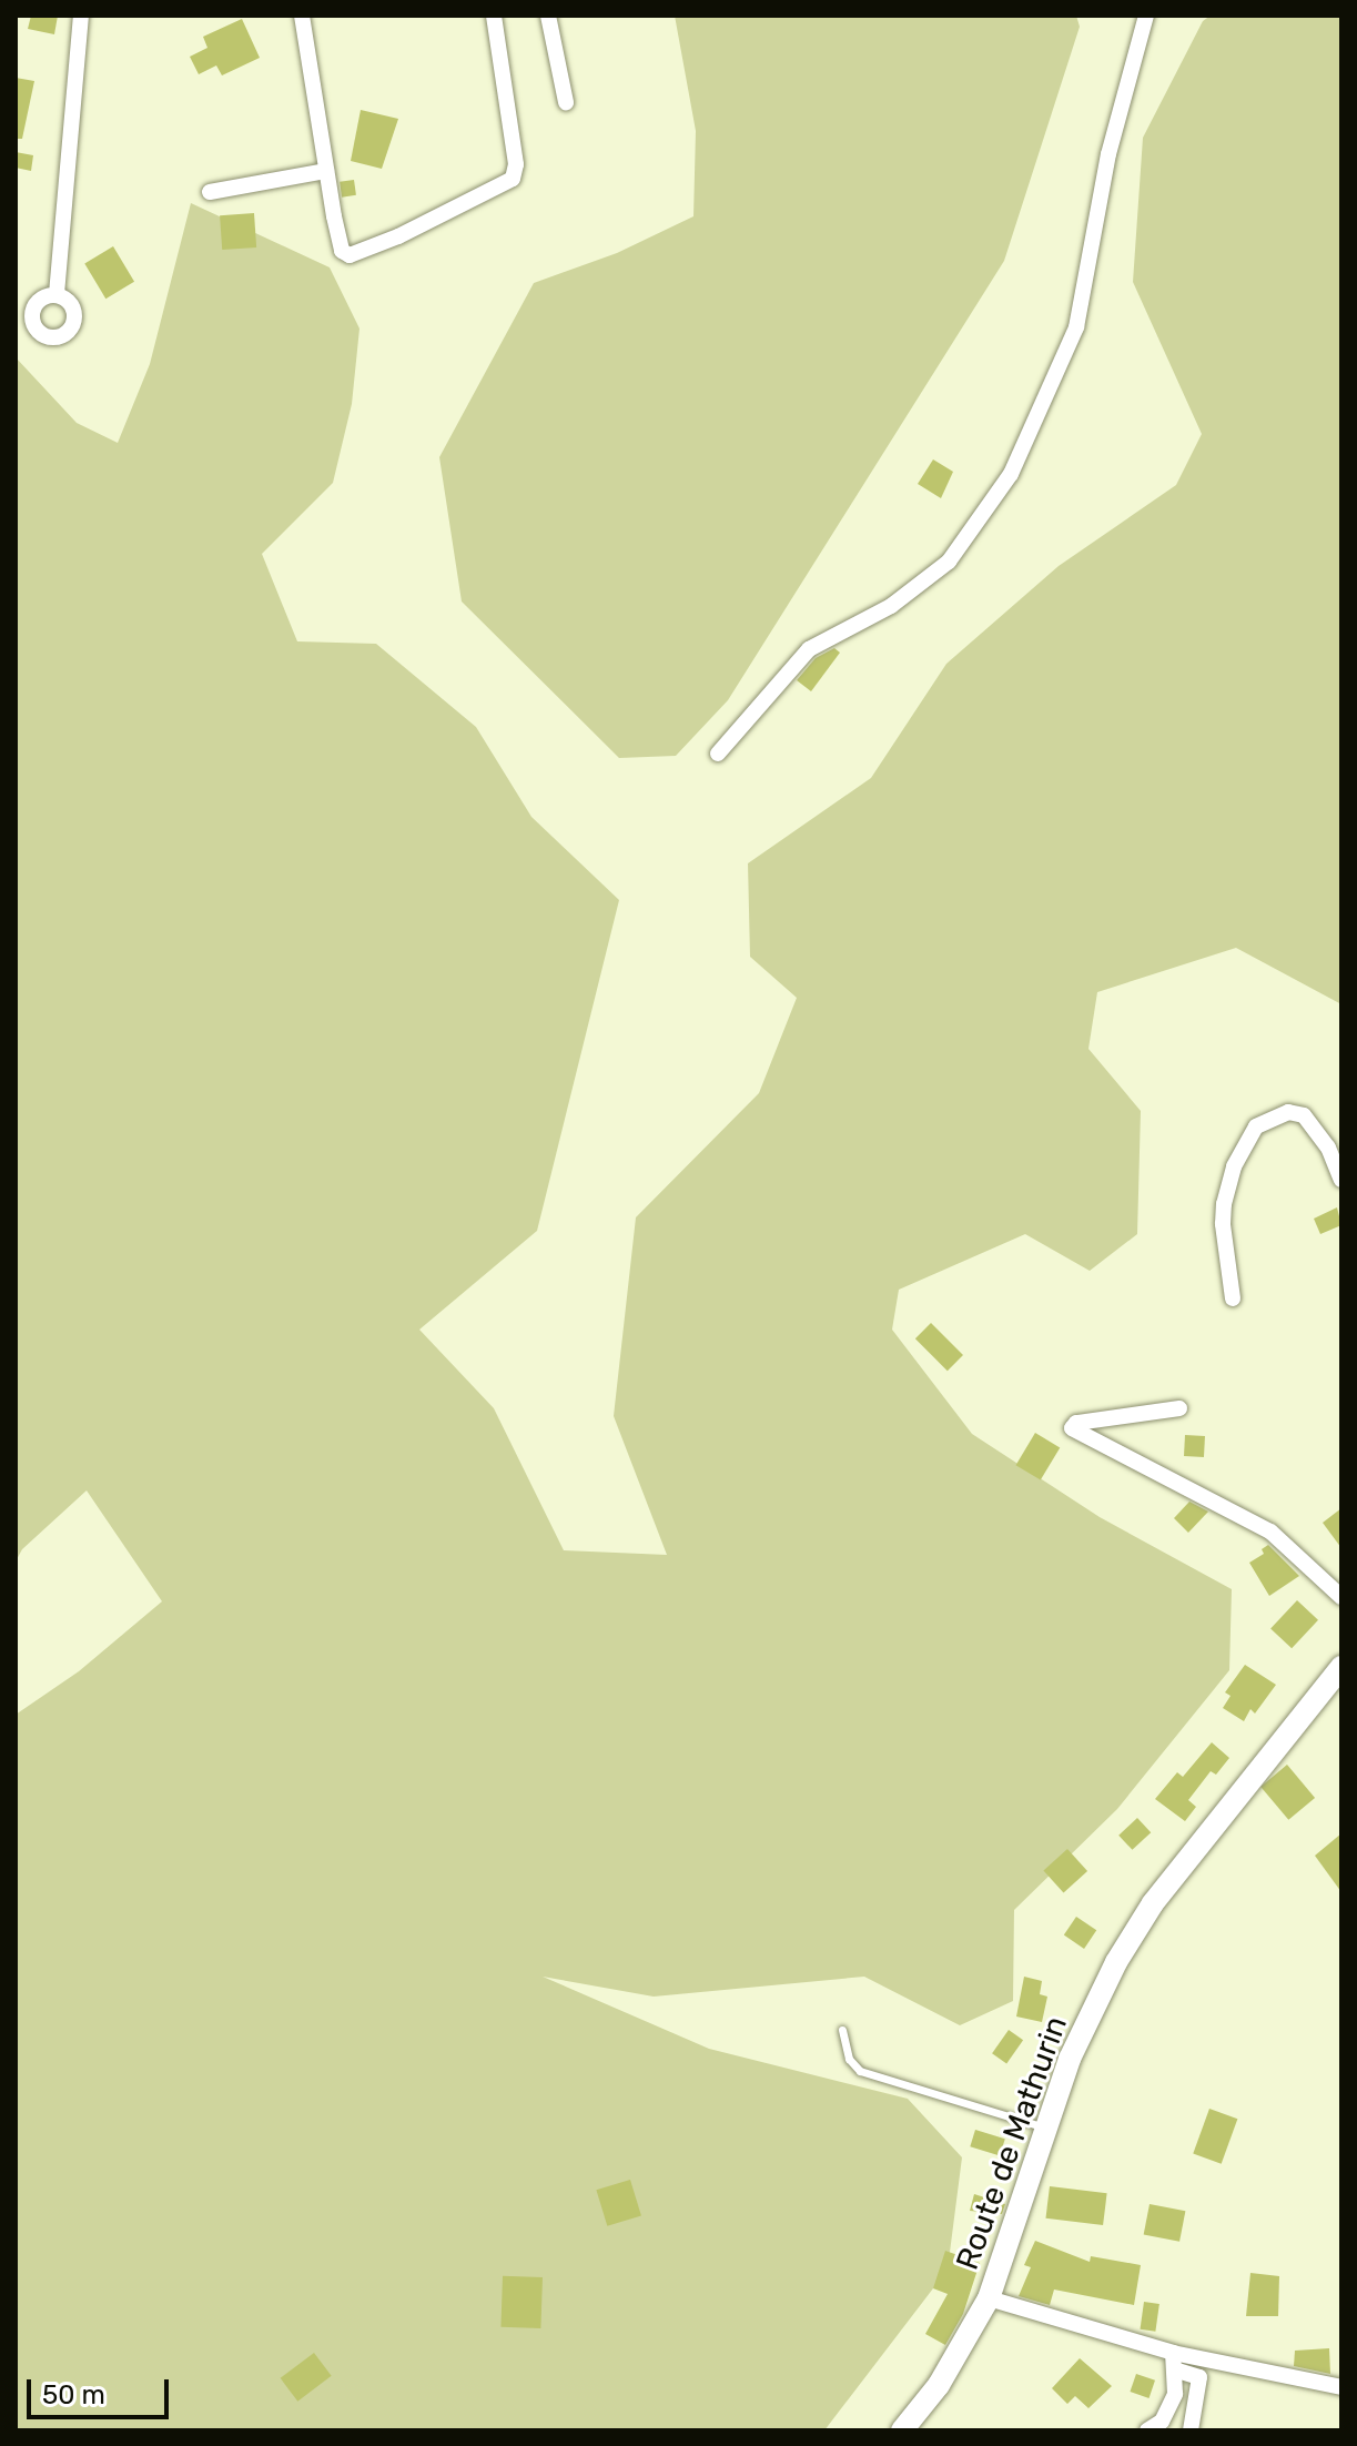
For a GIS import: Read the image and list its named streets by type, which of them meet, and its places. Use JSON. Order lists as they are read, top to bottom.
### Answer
{
  "streets": {
    "street": ["Route de Mathurin"]
  },
  "scale_bar": "50 m"
}
